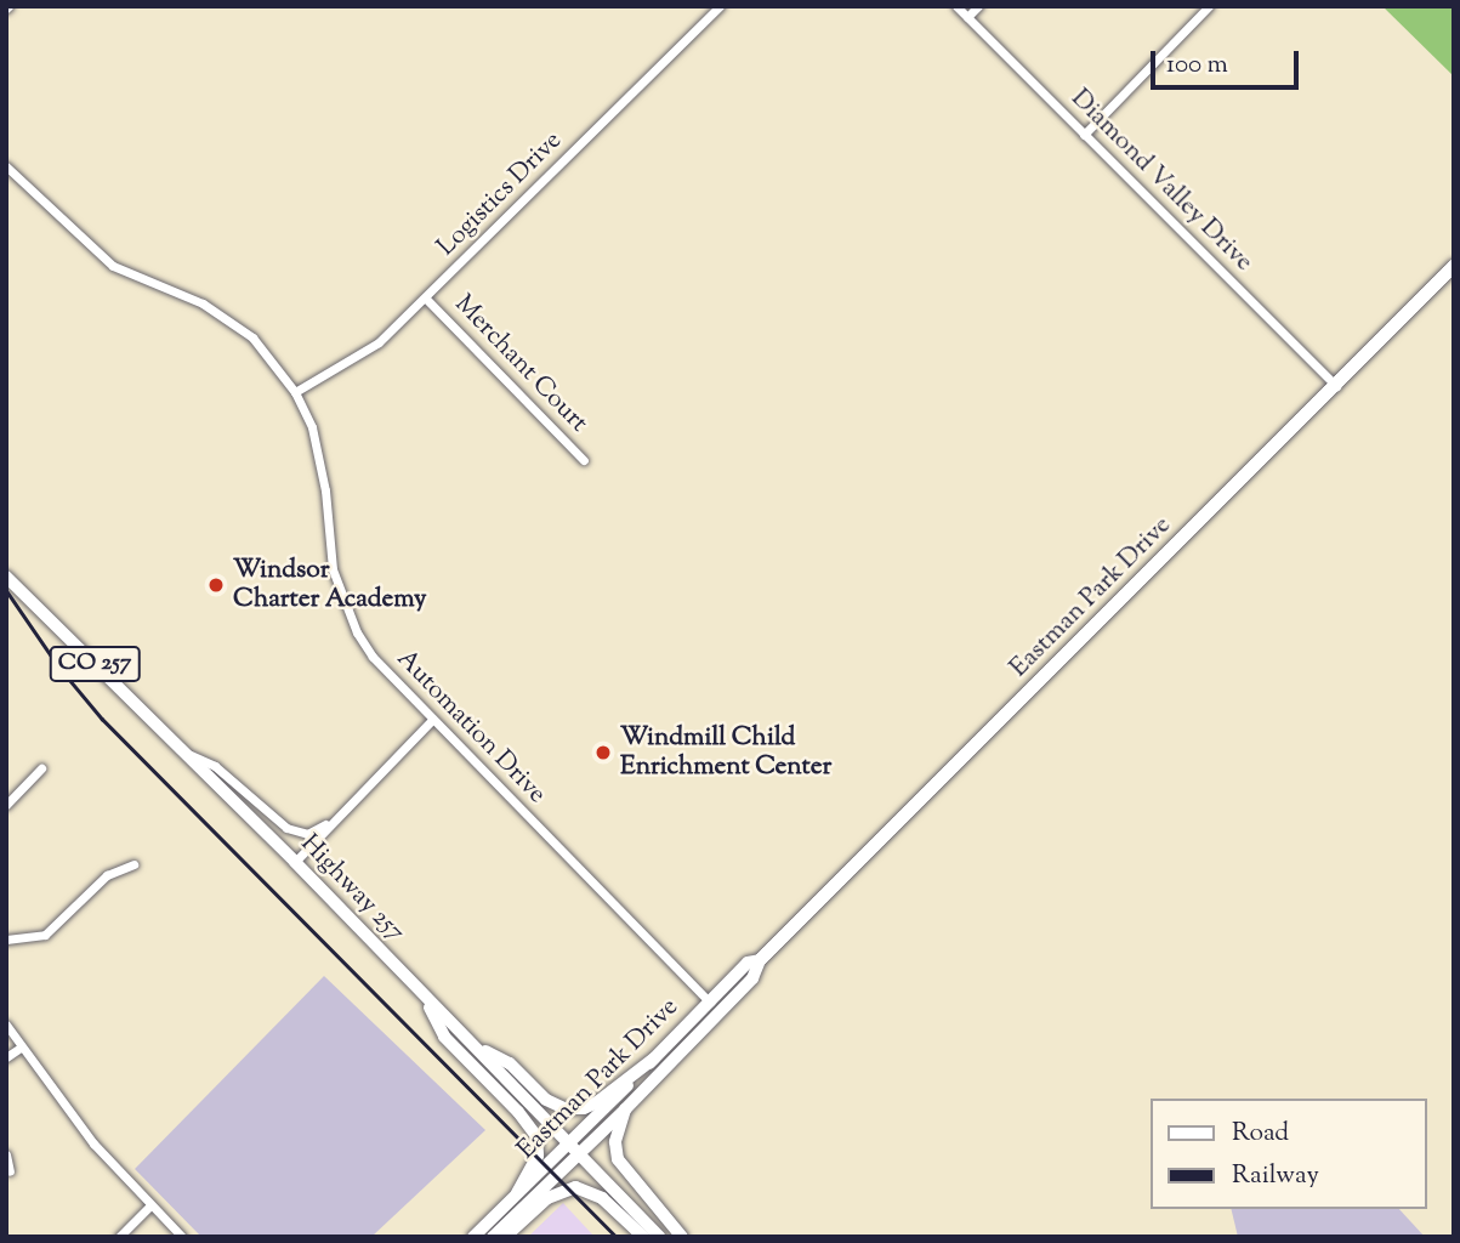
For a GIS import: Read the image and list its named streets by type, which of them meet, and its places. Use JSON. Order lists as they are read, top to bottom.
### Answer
{
  "streets": {
    "main road": ["CO 257", "Highway 257"],
    "street": [
      "Diamond Valley Drive",
      "Logistics Drive",
      "Merchant Court",
      "Eastman Park Drive",
      "Automation Drive"
    ]
  },
  "crossings": [
    ["Diamond Valley Drive", "Eastman Park Drive"],
    ["Logistics Drive", "Merchant Court"],
    ["Logistics Drive", "Automation Drive"],
    ["Eastman Park Drive", "Automation Drive"],
    ["Eastman Park Drive", "Highway 257"]
  ],
  "places": ["Windsor Charter Academy", "Windmill Child Enrichment Center"],
  "legend": ["Road", "Railway"],
  "scale_bar": "100 m"
}
